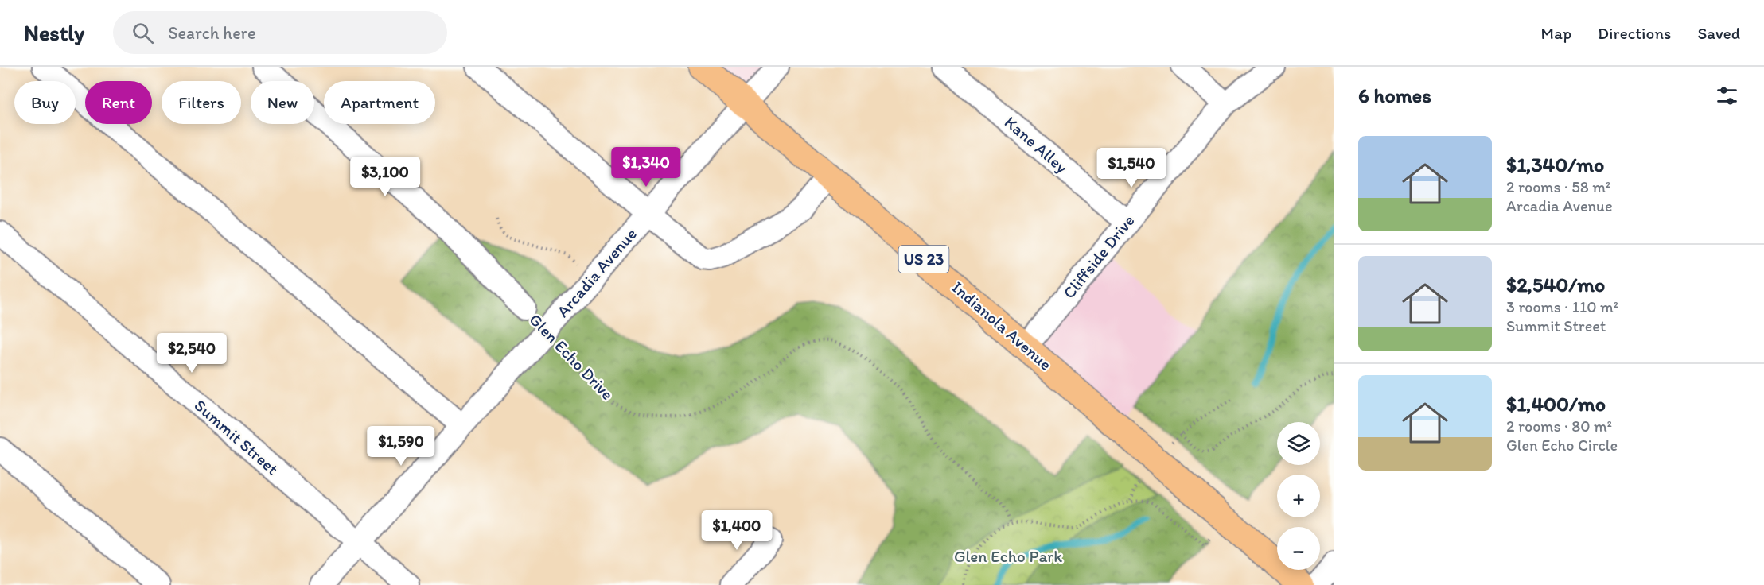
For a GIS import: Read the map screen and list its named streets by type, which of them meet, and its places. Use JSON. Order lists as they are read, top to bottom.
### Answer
{
  "streets": {
    "main road": ["US 23", "Indianola Avenue"],
    "street": [
      "Kane Alley",
      "Cliffside Drive",
      "Arcadia Avenue",
      "Glen Echo Drive",
      "Summit Street"
    ]
  },
  "crossings": [
    ["Kane Alley", "Cliffside Drive"],
    ["Cliffside Drive", "Indianola Avenue"],
    ["Arcadia Avenue", "Indianola Avenue"],
    ["Arcadia Avenue", "Summit Street"]
  ],
  "parks": ["Glen Echo Park"],
  "page": {
    "header": "Nestly",
    "search": "Search here",
    "nav": ["Map", "Directions", "Saved"],
    "heading": "6 homes",
    "chip": [
      "Buy",
      "Rent",
      "Filters",
      "New",
      "Apartment"
    ],
    "list": [
      {
        "name": "$1,340/mo",
        "note": "2 rooms · 58 m² · Arcadia Avenue"
      },
      {
        "name": "$2,540/mo",
        "note": "3 rooms · 110 m² · Summit Street"
      },
      {
        "name": "$1,400/mo",
        "note": "2 rooms · 80 m² · Glen Echo Circle"
      }
    ],
    "price": [
      "$1,340",
      "$1,540",
      "$3,100",
      "$2,540",
      "$1,590",
      "$1,400"
    ],
    "map_buttons": ["+", "−"]
  }
}
